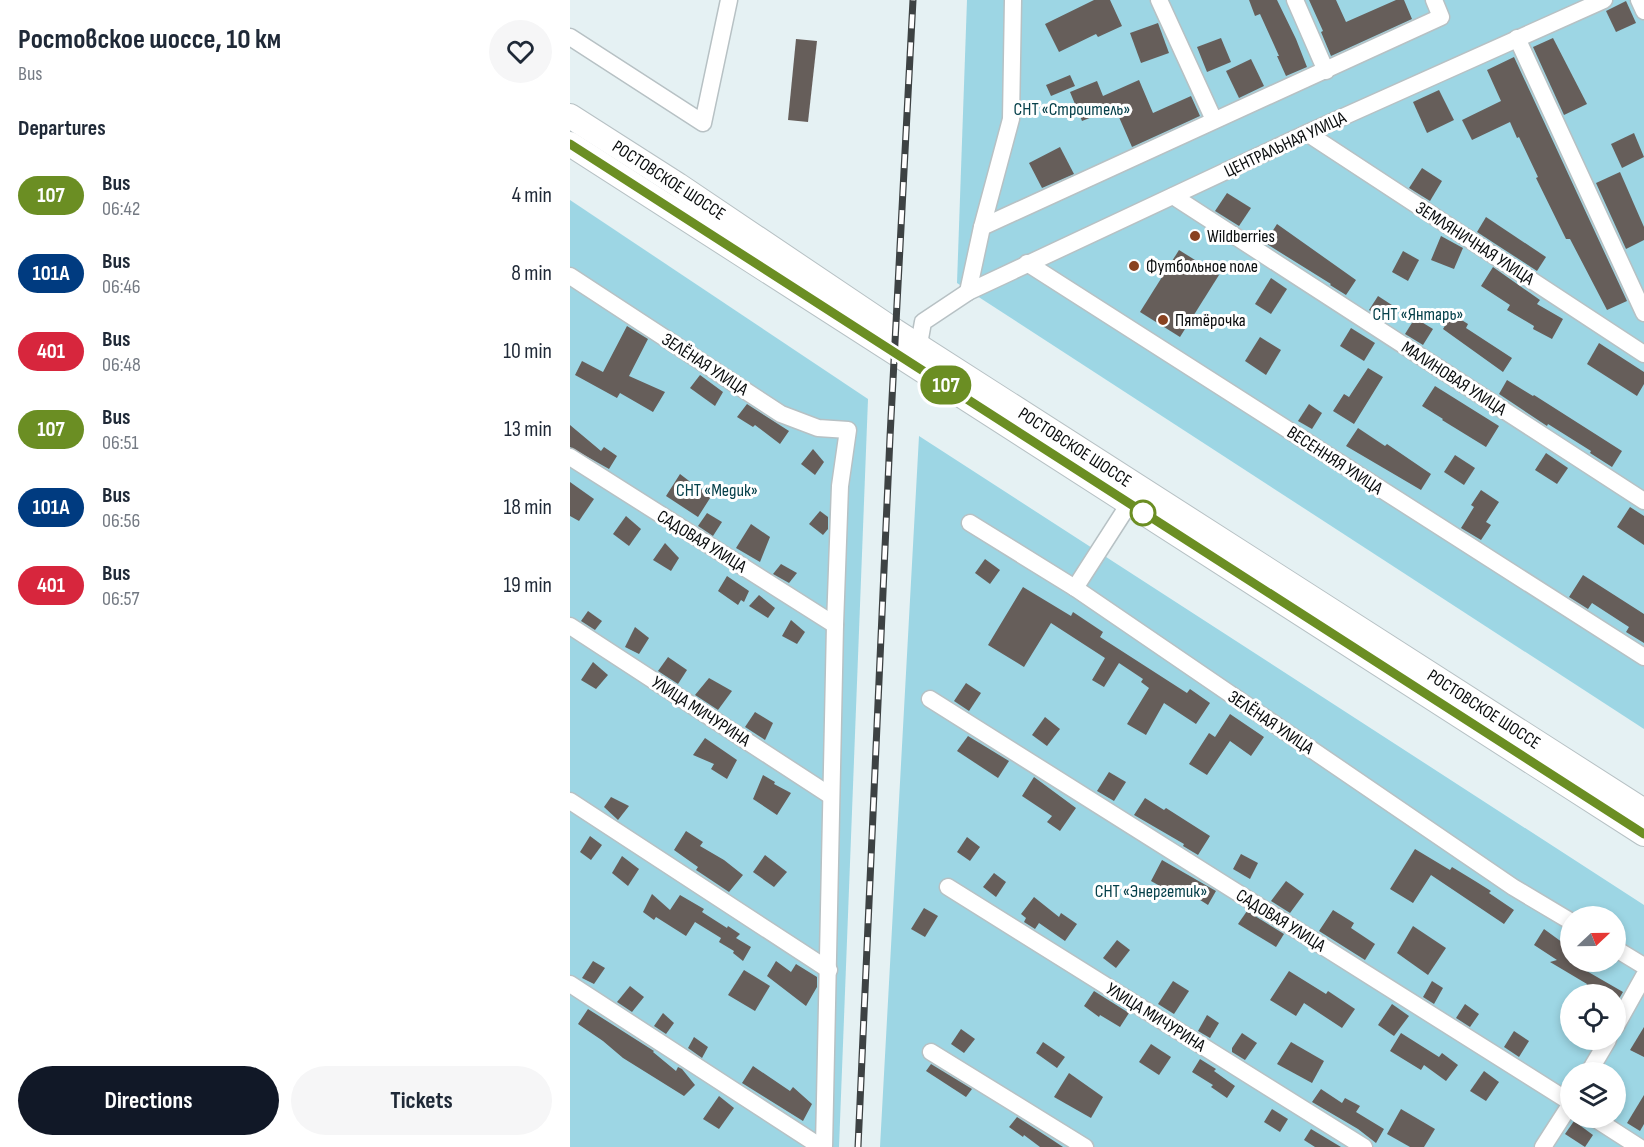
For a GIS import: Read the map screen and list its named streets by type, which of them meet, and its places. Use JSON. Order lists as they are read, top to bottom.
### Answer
{
  "streets": {
    "highway": ["РОСТОВСКОЕ ШОССЕ"],
    "street": [
      "ЦЕНТРАЛЬНАЯ УЛИЦА",
      "ЗЕМЛЯНИЧНАЯ УЛИЦА",
      "ЗЕЛЁНАЯ УЛИЦА",
      "МАЛИНОВАЯ УЛИЦА",
      "ВЕСЕННЯЯ УЛИЦА",
      "САДОВАЯ УЛИЦА",
      "УЛИЦА МИЧУРИНА"
    ]
  },
  "crossings": [
    ["ЦЕНТРАЛЬНАЯ УЛИЦА", "РОСТОВСКОЕ ШОССЕ"],
    ["ЦЕНТРАЛЬНАЯ УЛИЦА", "ЗЕМЛЯНИЧНАЯ УЛИЦА"],
    ["ЦЕНТРАЛЬНАЯ УЛИЦА", "МАЛИНОВАЯ УЛИЦА"],
    ["ЦЕНТРАЛЬНАЯ УЛИЦА", "ВЕСЕННЯЯ УЛИЦА"],
    ["ЗЕЛЁНАЯ УЛИЦА", "САДОВАЯ УЛИЦА"]
  ],
  "parks": [
    "СНТ «Строитель»",
    "СНТ «Янтарь»",
    "СНТ «Медик»",
    "СНТ «Энергетик»"
  ],
  "places": ["Wildberries", "Футбольное поле", "Пятёрочка"],
  "lines": ["bus line 107"],
  "north": "right",
  "page": {
    "heading": [
      ["Ростовское шоссе, 10 км", "Bus"],
      "Departures"
    ],
    "on_map": "107",
    "list": [
      {
        "mark": "107",
        "name": "Bus",
        "note": "06:42",
        "value": "4 min"
      },
      {
        "mark": "101А",
        "name": "Bus",
        "note": "06:46",
        "value": "8 min"
      },
      {
        "mark": "401",
        "name": "Bus",
        "note": "06:48",
        "value": "10 min"
      },
      {
        "mark": "107",
        "name": "Bus",
        "note": "06:51",
        "value": "13 min"
      },
      {
        "mark": "101А",
        "name": "Bus",
        "note": "06:56",
        "value": "18 min"
      },
      {
        "mark": "401",
        "name": "Bus",
        "note": "06:57",
        "value": "19 min"
      }
    ],
    "buttons": ["Directions", "Tickets"]
  }
}
